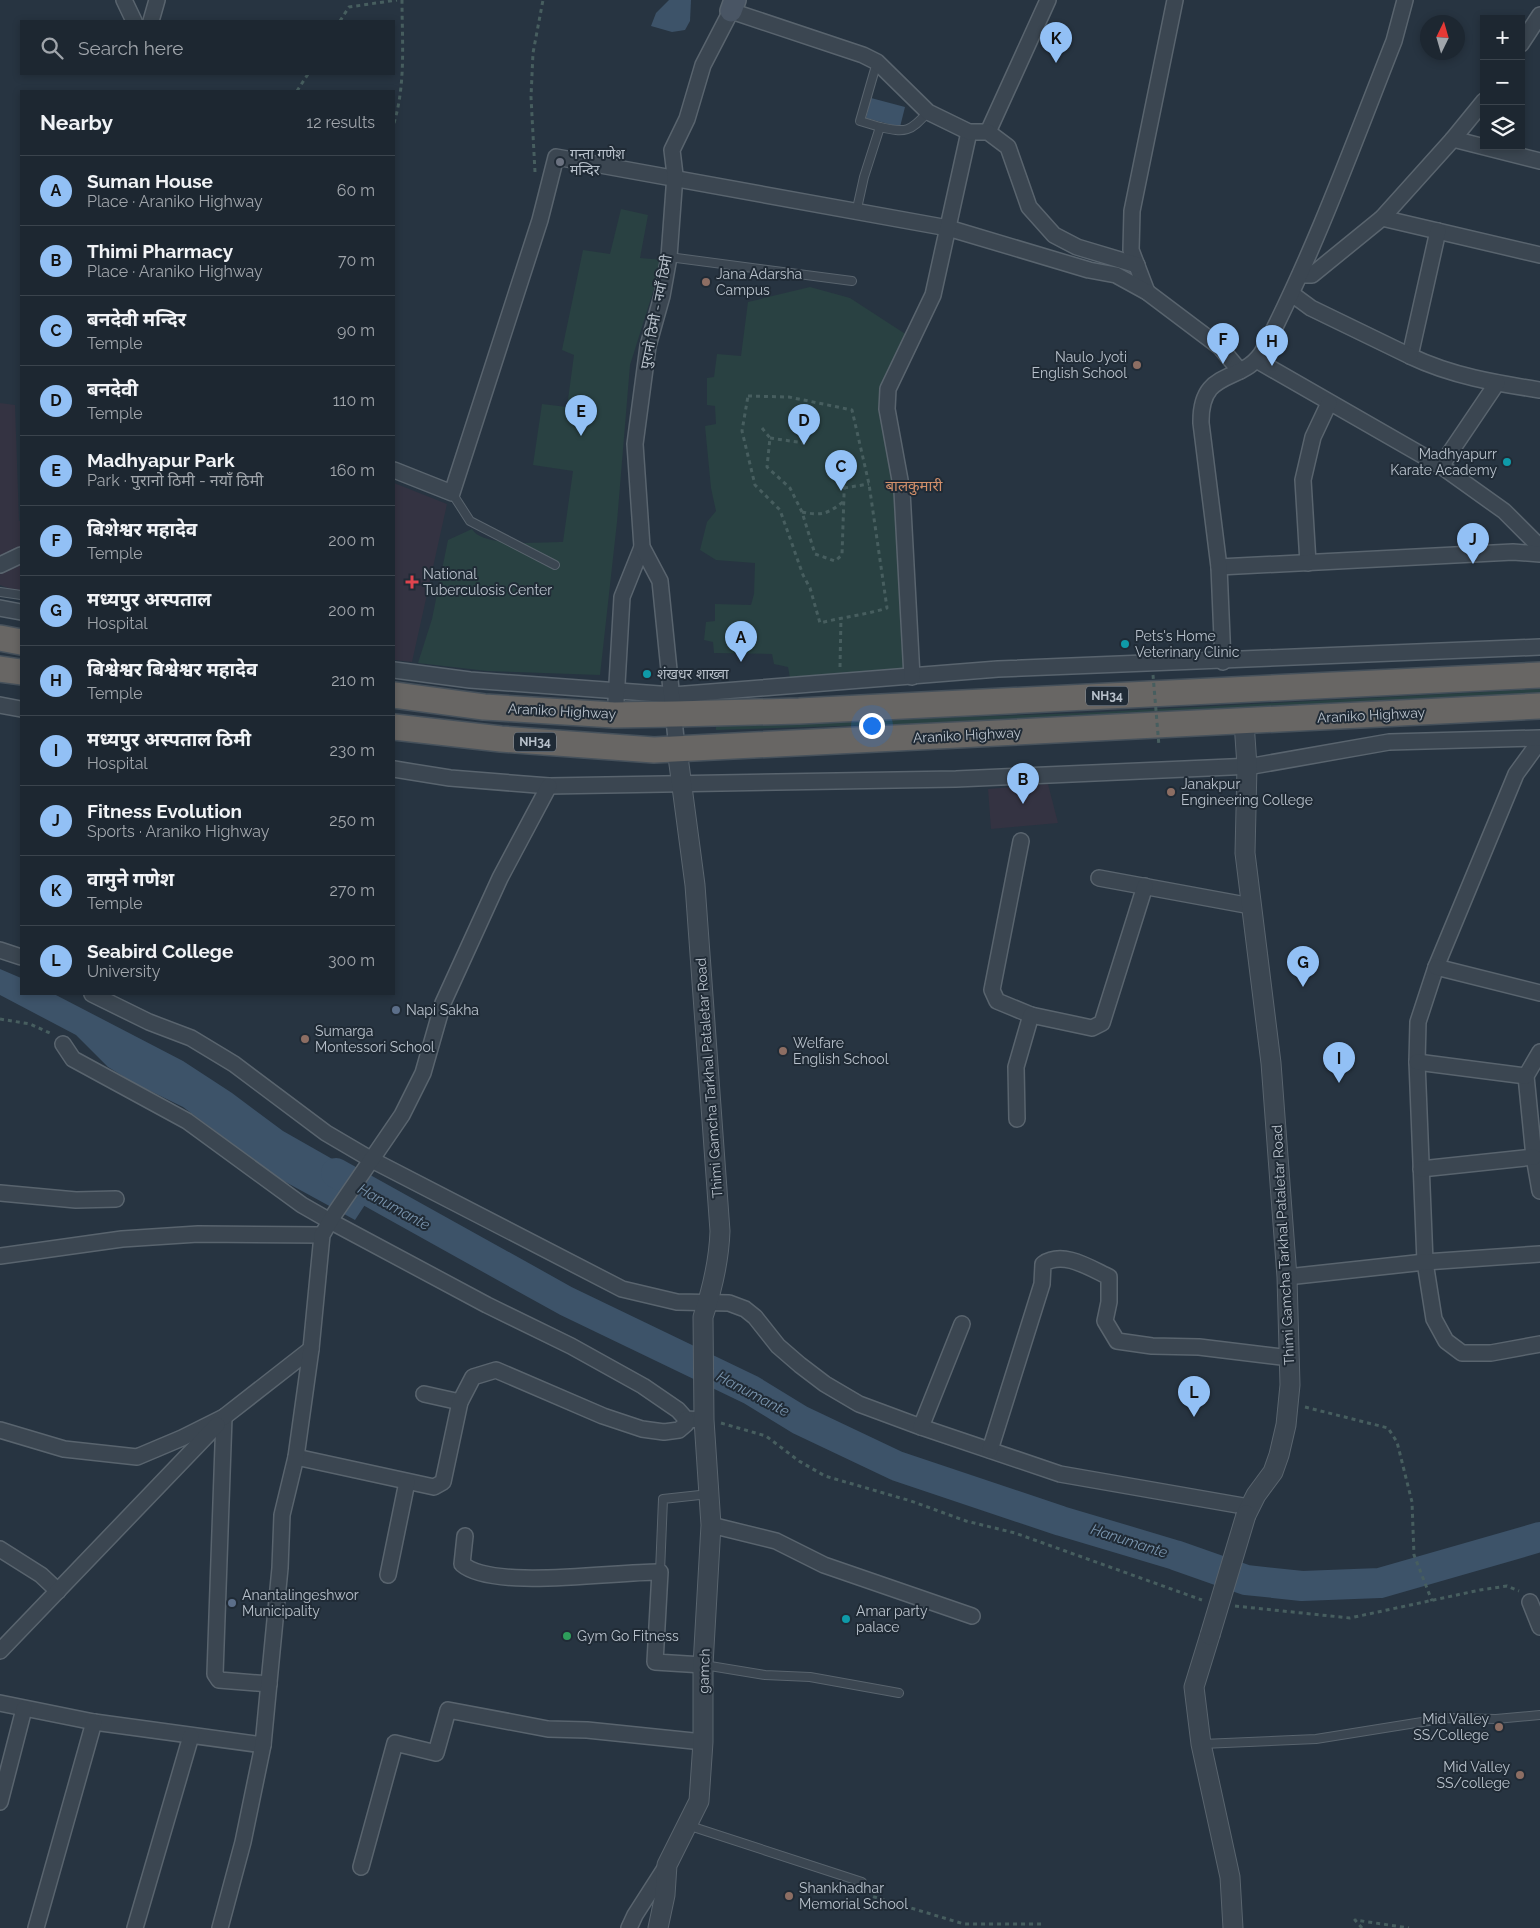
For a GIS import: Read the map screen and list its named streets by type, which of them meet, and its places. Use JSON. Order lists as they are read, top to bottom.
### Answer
{
  "streets": {
    "highway": ["NH34", "Araniko Highway"],
    "street": ["पुरानो ठिमी - नयाँ ठिमी", "Thimi Gamcha Tarkhal Pataletar Road", "gamch"]
  },
  "crossings": [
    ["पुरानो ठिमी - नयाँ ठिमी", "Araniko Highway"],
    ["पुरानो ठिमी - नयाँ ठिमी", "Thimi Gamcha Tarkhal Pataletar Road"],
    ["Araniko Highway", "Thimi Gamcha Tarkhal Pataletar Road"],
    ["Thimi Gamcha Tarkhal Pataletar Road", "gamch"]
  ],
  "districts": ["बालकुमारी"],
  "water": ["Hanumante"],
  "places": {
    "other": [
      "गन्ता गणेश मन्दिर",
      "Jana Adarsha Campus",
      "Naulo Jyoti English School",
      "Madhyapurr Karate Academy",
      "Pets's Home Veterinary Clinic",
      "शंखधर शाख्वा",
      "Janakpur Engineering College",
      "Napi Sakha",
      "Sumarga Montessori School",
      "Welfare English School",
      "Anantalingeshwor Municipality",
      "Amar party palace",
      "Gym Go Fitness",
      "Mid Valley SS/College",
      "Mid Valley SS/college",
      "Shankhadhar Memorial School"
    ],
    "health": ["National Tuberculosis Center"]
  },
  "north": "top",
  "page": {
    "map_buttons": ["+", "−"],
    "search": "Search here",
    "pins": [
      "K",
      "F",
      "H",
      "E",
      "D",
      "C",
      "J",
      "A",
      "B",
      "G",
      "I",
      "L"
    ],
    "heading": ["Nearby", "12 results"],
    "list": [
      {
        "mark": "A",
        "name": "Suman House",
        "note": "Place · Araniko Highway",
        "value": "60 m"
      },
      {
        "mark": "B",
        "name": "Thimi Pharmacy",
        "note": "Place · Araniko Highway",
        "value": "70 m"
      },
      {
        "mark": "C",
        "name": "बनदेवी मन्दिर",
        "note": "Temple",
        "value": "90 m"
      },
      {
        "mark": "D",
        "name": "बनदेवी",
        "note": "Temple",
        "value": "110 m"
      },
      {
        "mark": "E",
        "name": "Madhyapur Park",
        "note": "Park · पुरानो ठिमी - नयाँ ठिमी",
        "value": "160 m"
      },
      {
        "mark": "F",
        "name": "बिशेश्वर महादेव",
        "note": "Temple",
        "value": "200 m"
      },
      {
        "mark": "G",
        "name": "मध्यपुर अस्पताल",
        "note": "Hospital",
        "value": "200 m"
      },
      {
        "mark": "H",
        "name": "बिश्वेश्वर बिश्वेश्वर महादेव",
        "note": "Temple",
        "value": "210 m"
      },
      {
        "mark": "I",
        "name": "मध्यपुर अस्पताल ठिमी",
        "note": "Hospital",
        "value": "230 m"
      },
      {
        "mark": "J",
        "name": "Fitness Evolution",
        "note": "Sports · Araniko Highway",
        "value": "250 m"
      },
      {
        "mark": "K",
        "name": "वामुने गणेश",
        "note": "Temple",
        "value": "270 m"
      },
      {
        "mark": "L",
        "name": "Seabird College",
        "note": "University",
        "value": "300 m"
      }
    ]
  }
}
